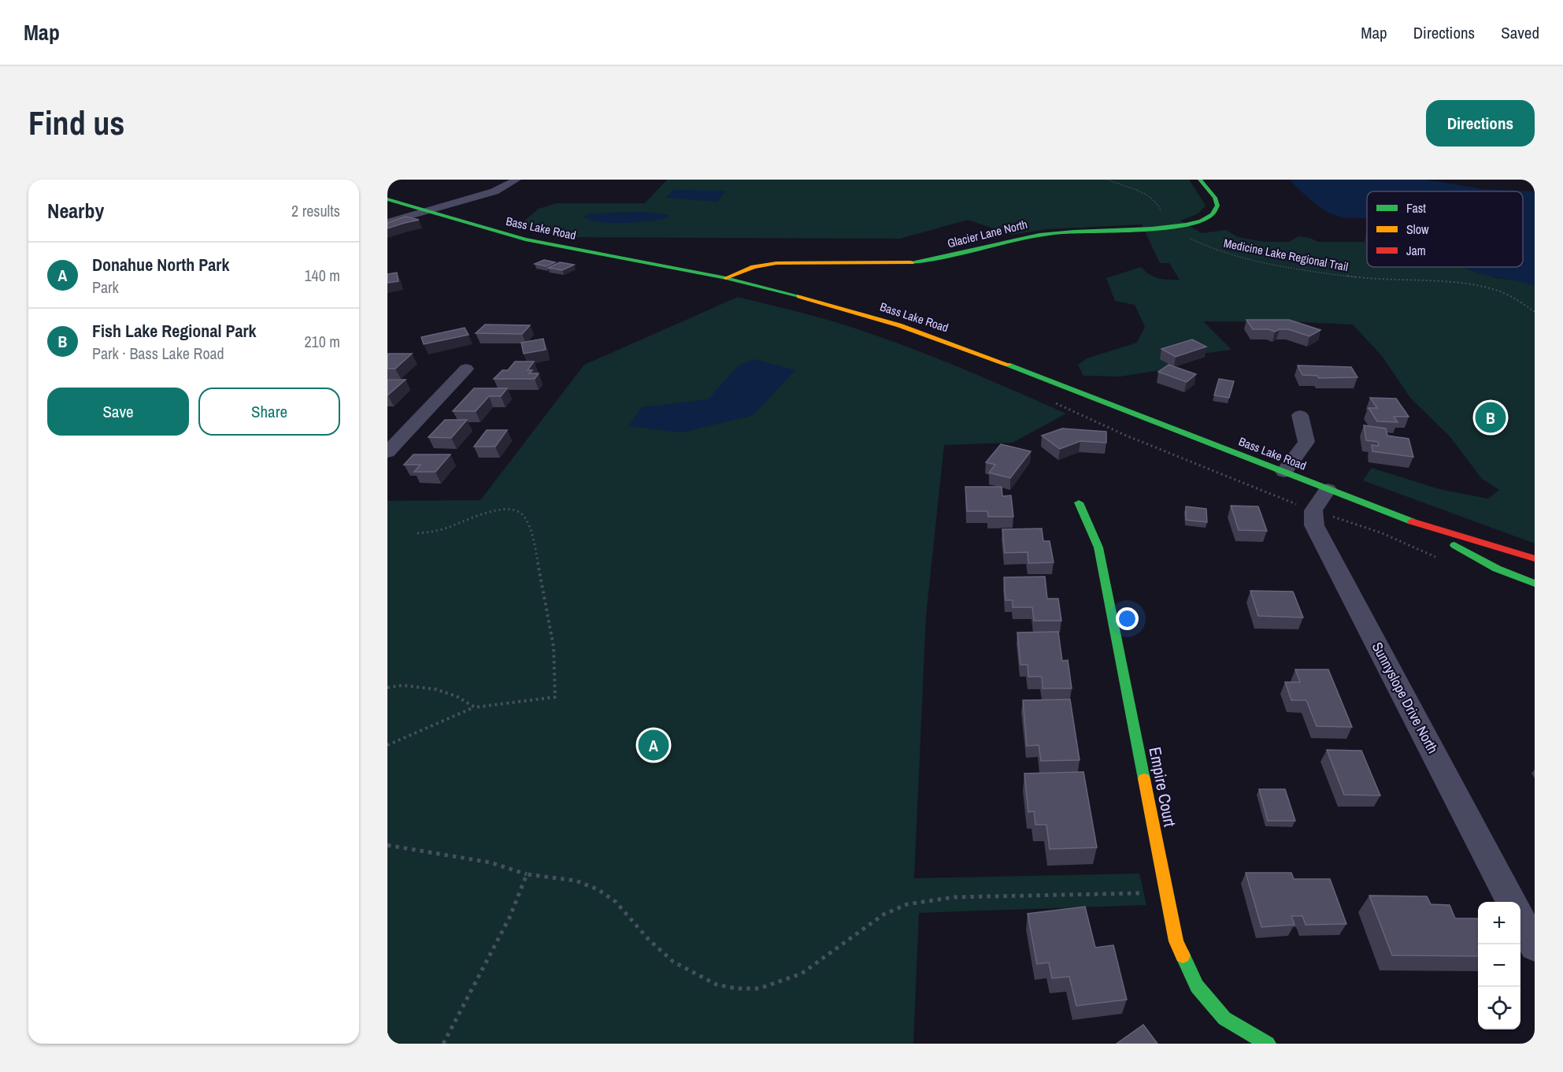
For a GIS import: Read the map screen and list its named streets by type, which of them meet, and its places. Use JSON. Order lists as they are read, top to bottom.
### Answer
{
  "streets": {
    "main road": ["Bass Lake Road", "Glacier Lane North", "Empire Court"],
    "street": ["Sunnyslope Drive North"],
    "path": ["Medicine Lake Regional Trail"]
  },
  "crossings": [
    ["Bass Lake Road", "Glacier Lane North"]
  ],
  "legend": ["Fast", "Slow", "Jam"],
  "page": {
    "header": "Map",
    "nav": ["Map", "Directions", "Saved"],
    "buttons": [
      "Directions",
      ["Save", "Share"]
    ],
    "title": "Find us",
    "heading": ["Nearby", "2 results"],
    "list": [
      {
        "mark": "A",
        "name": "Donahue North Park",
        "note": "Park",
        "value": "140 m"
      },
      {
        "mark": "B",
        "name": "Fish Lake Regional Park",
        "note": "Park · Bass Lake Road",
        "value": "210 m"
      }
    ],
    "pins": ["B", "A"],
    "map_buttons": ["+", "−"]
  }
}
